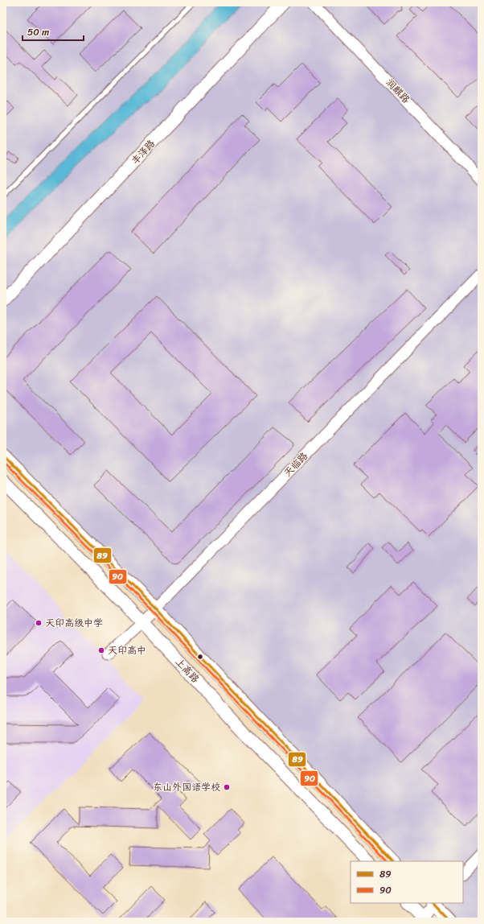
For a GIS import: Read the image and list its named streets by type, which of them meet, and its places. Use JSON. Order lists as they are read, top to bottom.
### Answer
{
  "streets": {
    "main road": ["丰泽路", "上高路"],
    "street": ["润麒路", "天临路"]
  },
  "crossings": [
    ["天临路", "上高路"]
  ],
  "places": ["天印高级中学", "天印高中", "东山外国语学校"],
  "lines": ["transit line 89", "transit line 90"],
  "legend": ["89", "90"],
  "scale_bar": "50 m"
}
